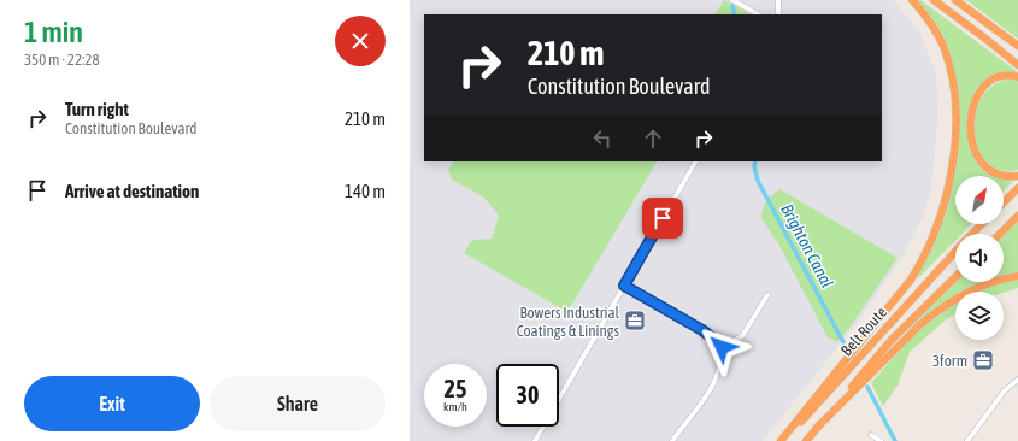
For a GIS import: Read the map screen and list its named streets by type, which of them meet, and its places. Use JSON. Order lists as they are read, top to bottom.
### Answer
{
  "streets": {
    "highway": ["Belt Route"]
  },
  "water": ["Brighton Canal"],
  "places": {
    "office": ["Bowers Industrial Coatings & Linings", "3form"]
  },
  "north": "top right",
  "page": {
    "heading": ["1 min", "350 m · 22:28"],
    "turn": ["210 m", "Constitution Boulevard"],
    "list": [
      {
        "name": "Turn right",
        "note": "Constitution Boulevard",
        "value": "210 m"
      },
      {
        "name": "Arrive at destination",
        "value": "140 m"
      }
    ],
    "speed": "25 km/h",
    "limit": "30",
    "buttons": ["Exit", "Share"]
  }
}
